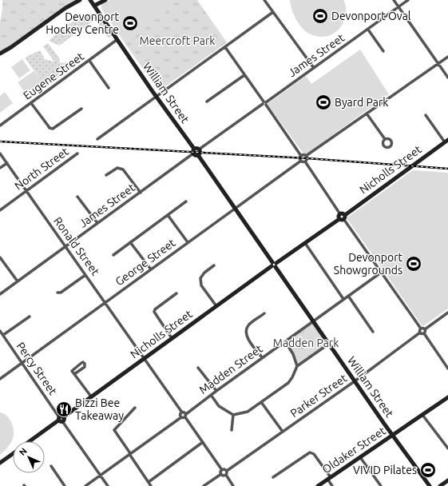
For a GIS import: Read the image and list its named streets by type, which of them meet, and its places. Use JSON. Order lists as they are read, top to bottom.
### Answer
{
  "streets": {
    "street": [
      "James Street",
      "Eugene Street",
      "William Street",
      "North Street",
      "Nicholls Street",
      "Ronald Street",
      "George Street",
      "Percy Street",
      "Madden Street",
      "Parker Street",
      "Oldaker Street"
    ]
  },
  "crossings": [
    ["James Street", "William Street"],
    ["James Street", "Ronald Street"],
    ["Eugene Street", "William Street"],
    ["William Street", "Nicholls Street"],
    ["William Street", "George Street"],
    ["William Street", "Madden Street"],
    ["William Street", "Parker Street"],
    ["William Street", "Oldaker Street"],
    ["North Street", "Ronald Street"],
    ["Nicholls Street", "Ronald Street"],
    ["Nicholls Street", "Percy Street"],
    ["Ronald Street", "George Street"],
    ["George Street", "Percy Street"]
  ],
  "parks": ["Meercroft Park", "Madden Park"],
  "places": {
    "sports": [
      "Devonport Oval",
      "Devonport Hockey Centre",
      "Byard Park",
      "Devonport Showgrounds",
      "VIVID Pilates"
    ],
    "restaurant": ["Bizzi Bee Takeaway"]
  },
  "north": "top left"
}
